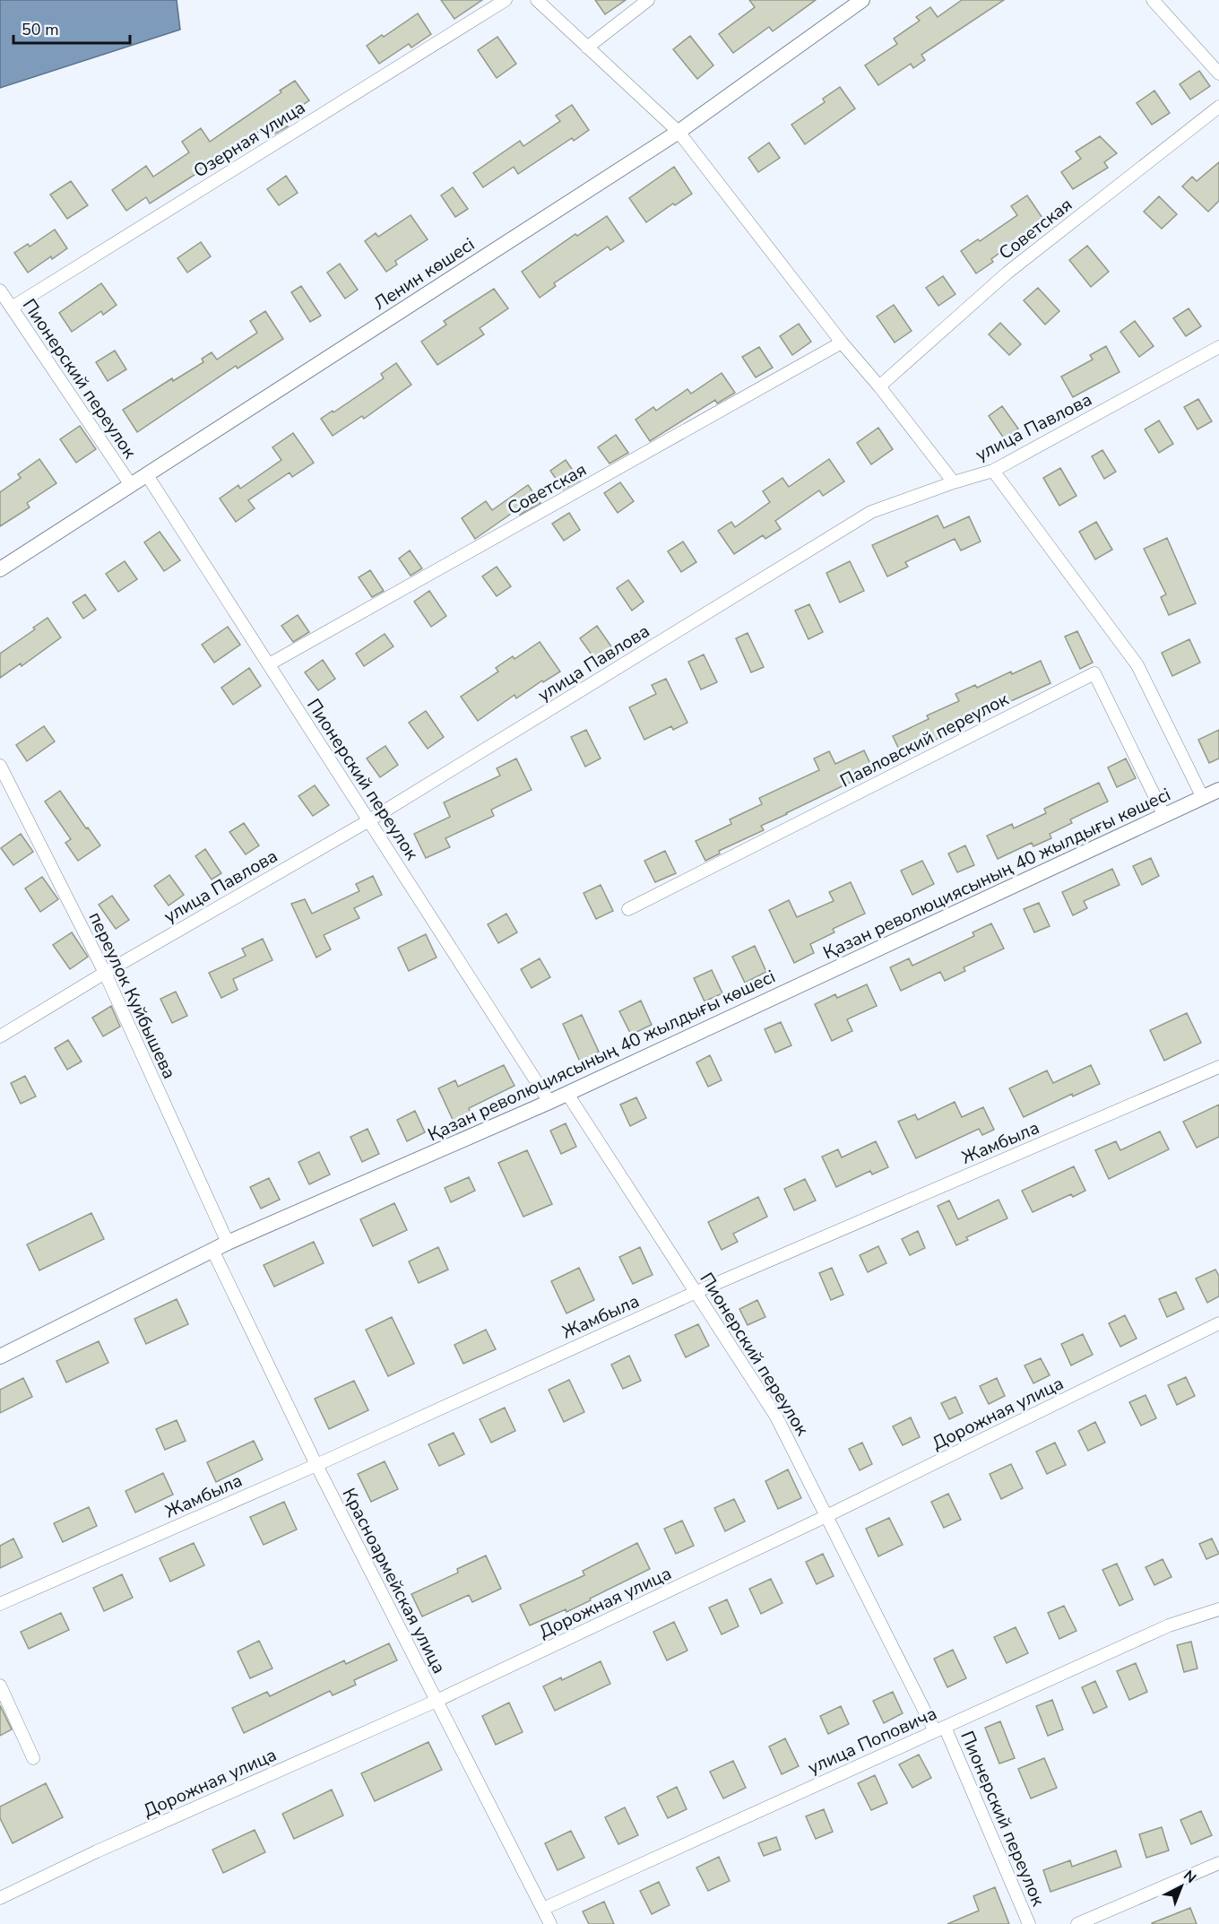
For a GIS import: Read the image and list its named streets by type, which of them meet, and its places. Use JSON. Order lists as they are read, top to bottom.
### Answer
{
  "streets": {
    "street": [
      "Озерная улица",
      "Советская",
      "Ленин көшесі",
      "Пионерский переулок",
      "улица Павлова",
      "Павловский переулок",
      "Қазан революциясының 40 жылдығы көшесі",
      "переулок Куйбышева",
      "Жамбыла",
      "Дорожная улица",
      "Красноармейская улица",
      "улица Поповича"
    ]
  },
  "crossings": [
    ["Озерная улица", "Пионерский переулок"],
    ["Советская", "Пионерский переулок"],
    ["Ленин көшесі", "Пионерский переулок"],
    ["Пионерский переулок", "улица Павлова"],
    ["Пионерский переулок", "Қазан революциясының 40 жылдығы көшесі"],
    ["Пионерский переулок", "Жамбыла"],
    ["Пионерский переулок", "Дорожная улица"],
    ["Пионерский переулок", "улица Поповича"],
    ["улица Павлова", "переулок Куйбышева"],
    ["Павловский переулок", "Қазан революциясының 40 жылдығы көшесі"],
    ["Қазан революциясының 40 жылдығы көшесі", "переулок Куйбышева"],
    ["Қазан революциясының 40 жылдығы көшесі", "Красноармейская улица"],
    ["Жамбыла", "Красноармейская улица"],
    ["Дорожная улица", "Красноармейская улица"],
    ["Красноармейская улица", "улица Поповича"]
  ],
  "scale_bar": "50 m",
  "north": "top right"
}
